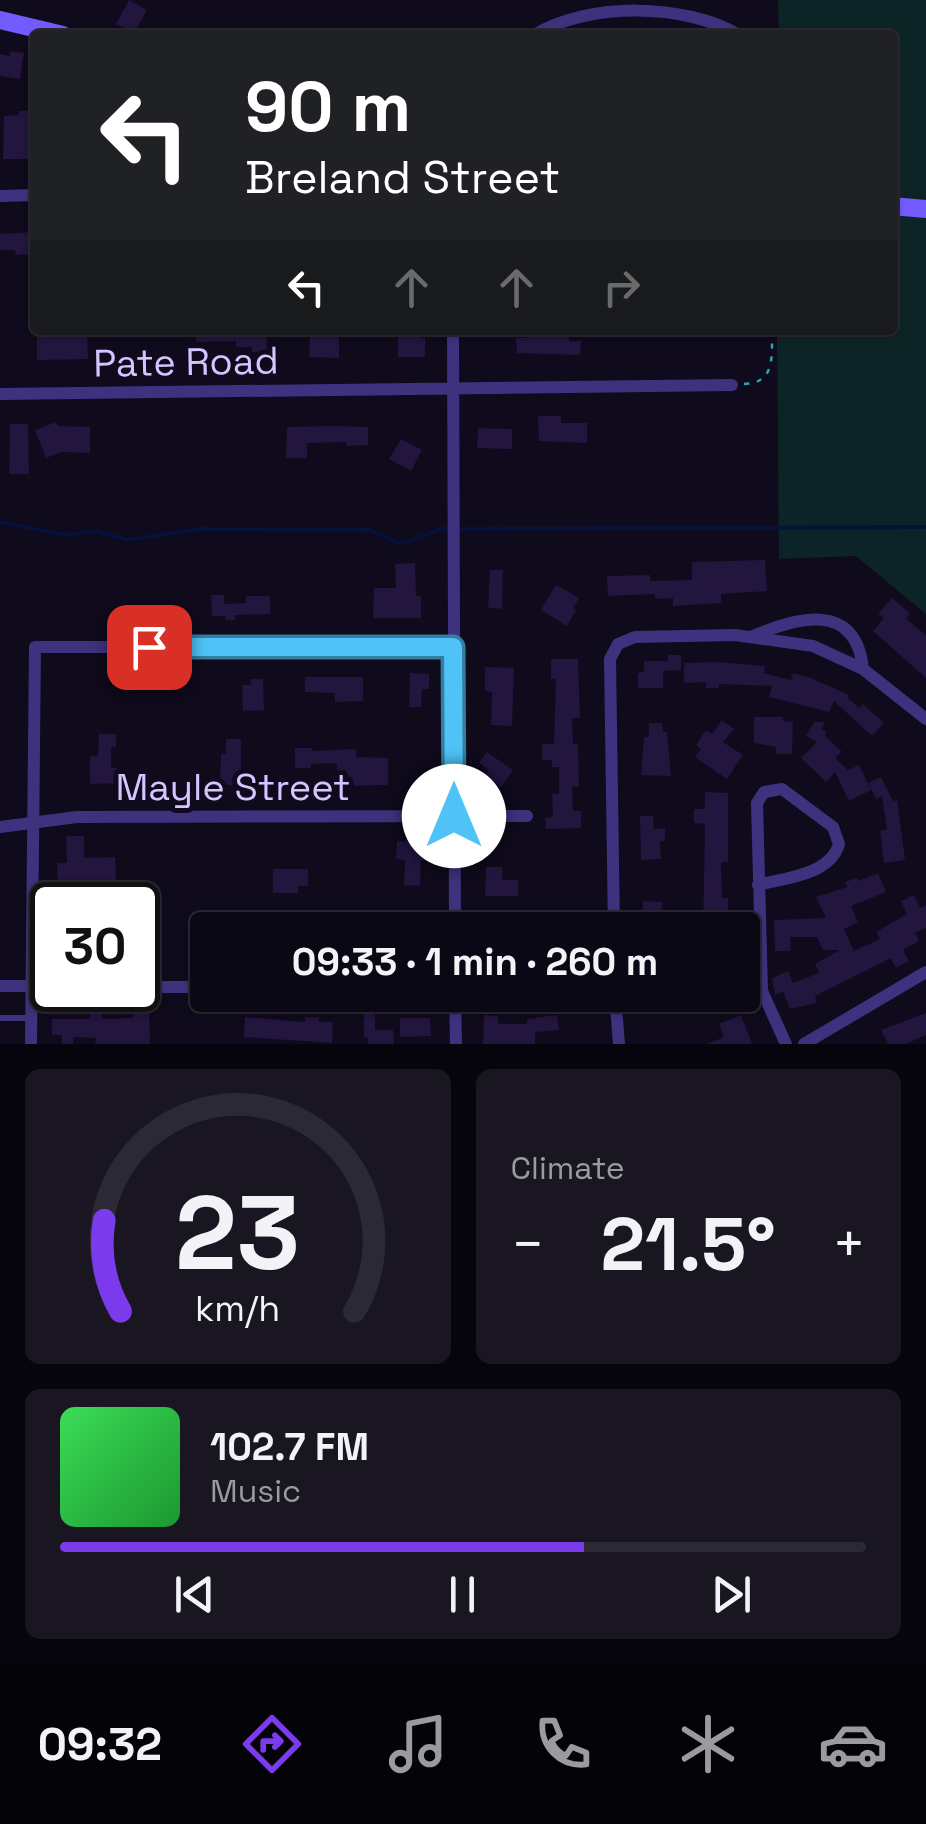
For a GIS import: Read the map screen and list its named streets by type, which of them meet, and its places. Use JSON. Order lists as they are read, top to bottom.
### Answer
{
  "streets": {
    "street": ["Pate Road", "Mayle Street"]
  },
  "page": {
    "turn": ["90 m", "Breland Street"],
    "limit": "30",
    "trip": "09:33 · 1 min · 260 m",
    "tile": "Climate",
    "heat": ["−", "21.5°", "+"],
    "song": ["102.7 FM", "Music"],
    "tabs": "09:32",
    "gauge": ["23", "km/h"]
  }
}
